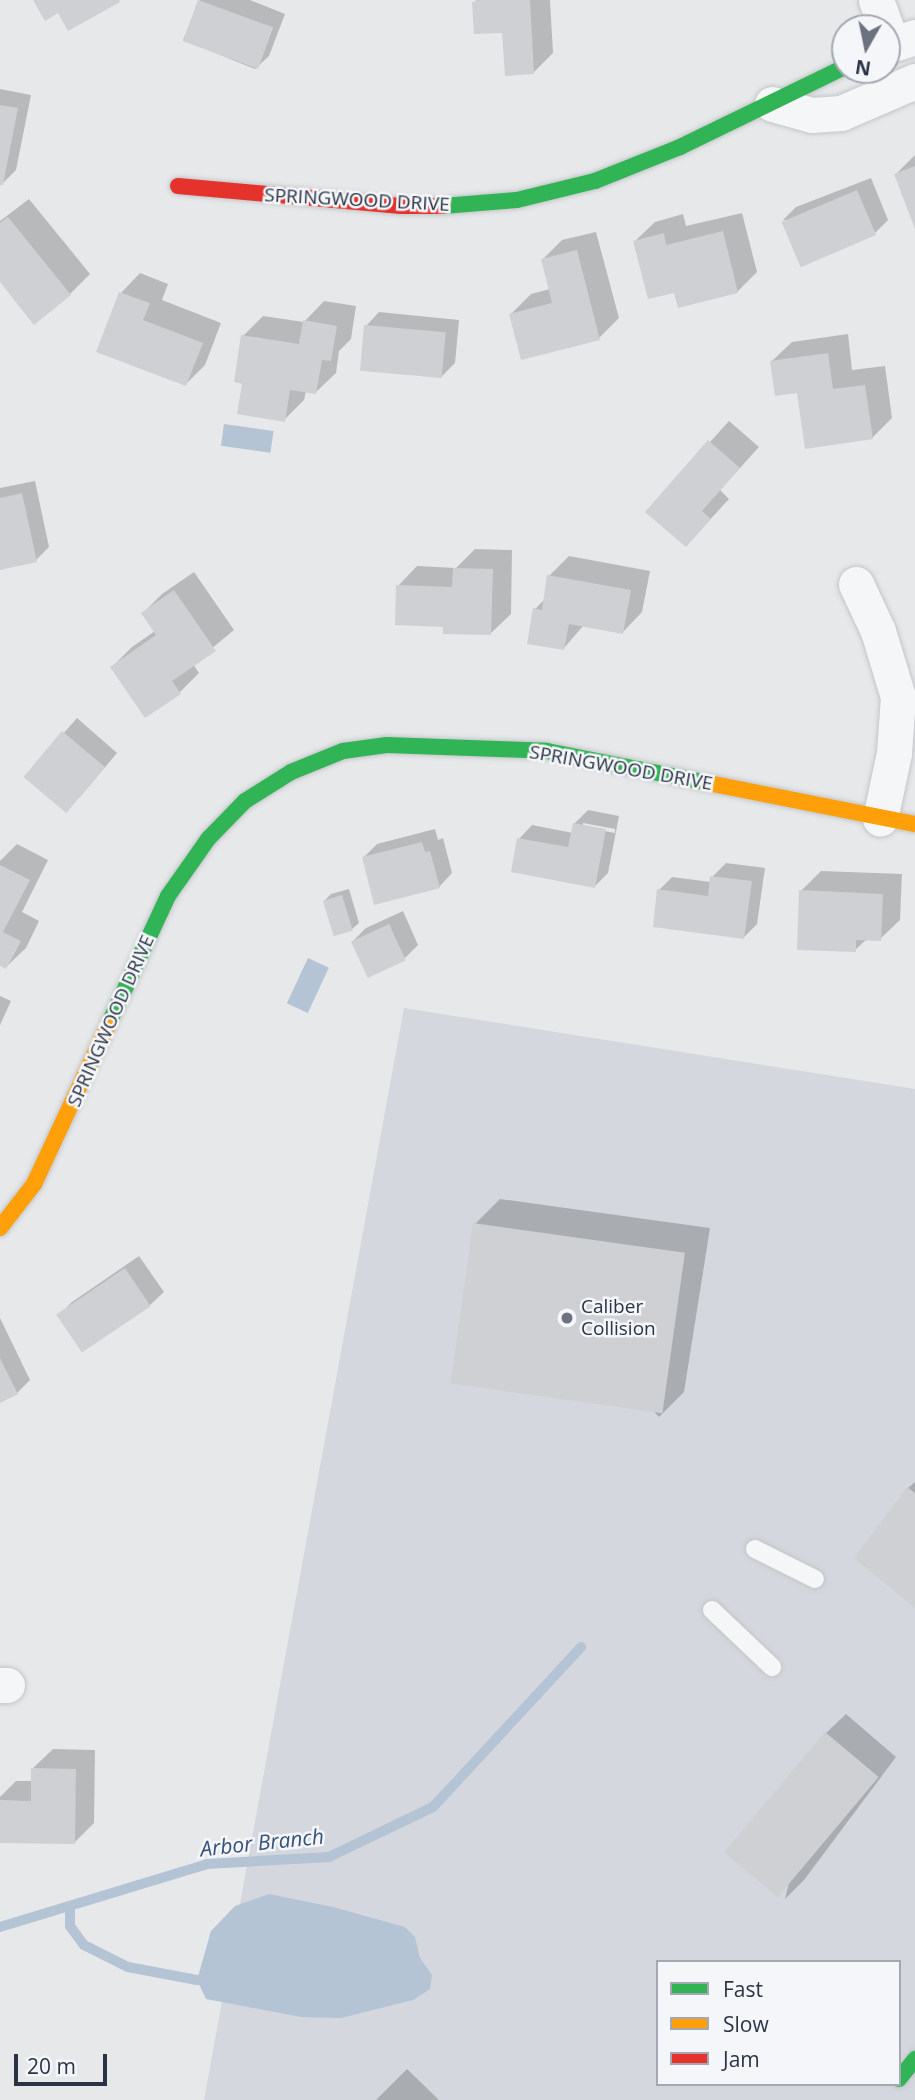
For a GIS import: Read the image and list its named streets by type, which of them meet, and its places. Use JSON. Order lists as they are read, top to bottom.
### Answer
{
  "streets": {
    "street": ["SPRINGWOOD DRIVE"]
  },
  "water": ["Arbor Branch"],
  "places": ["Caliber Collision"],
  "legend": ["Fast", "Slow", "Jam"],
  "scale_bar": "20 m",
  "north": "bottom"
}
